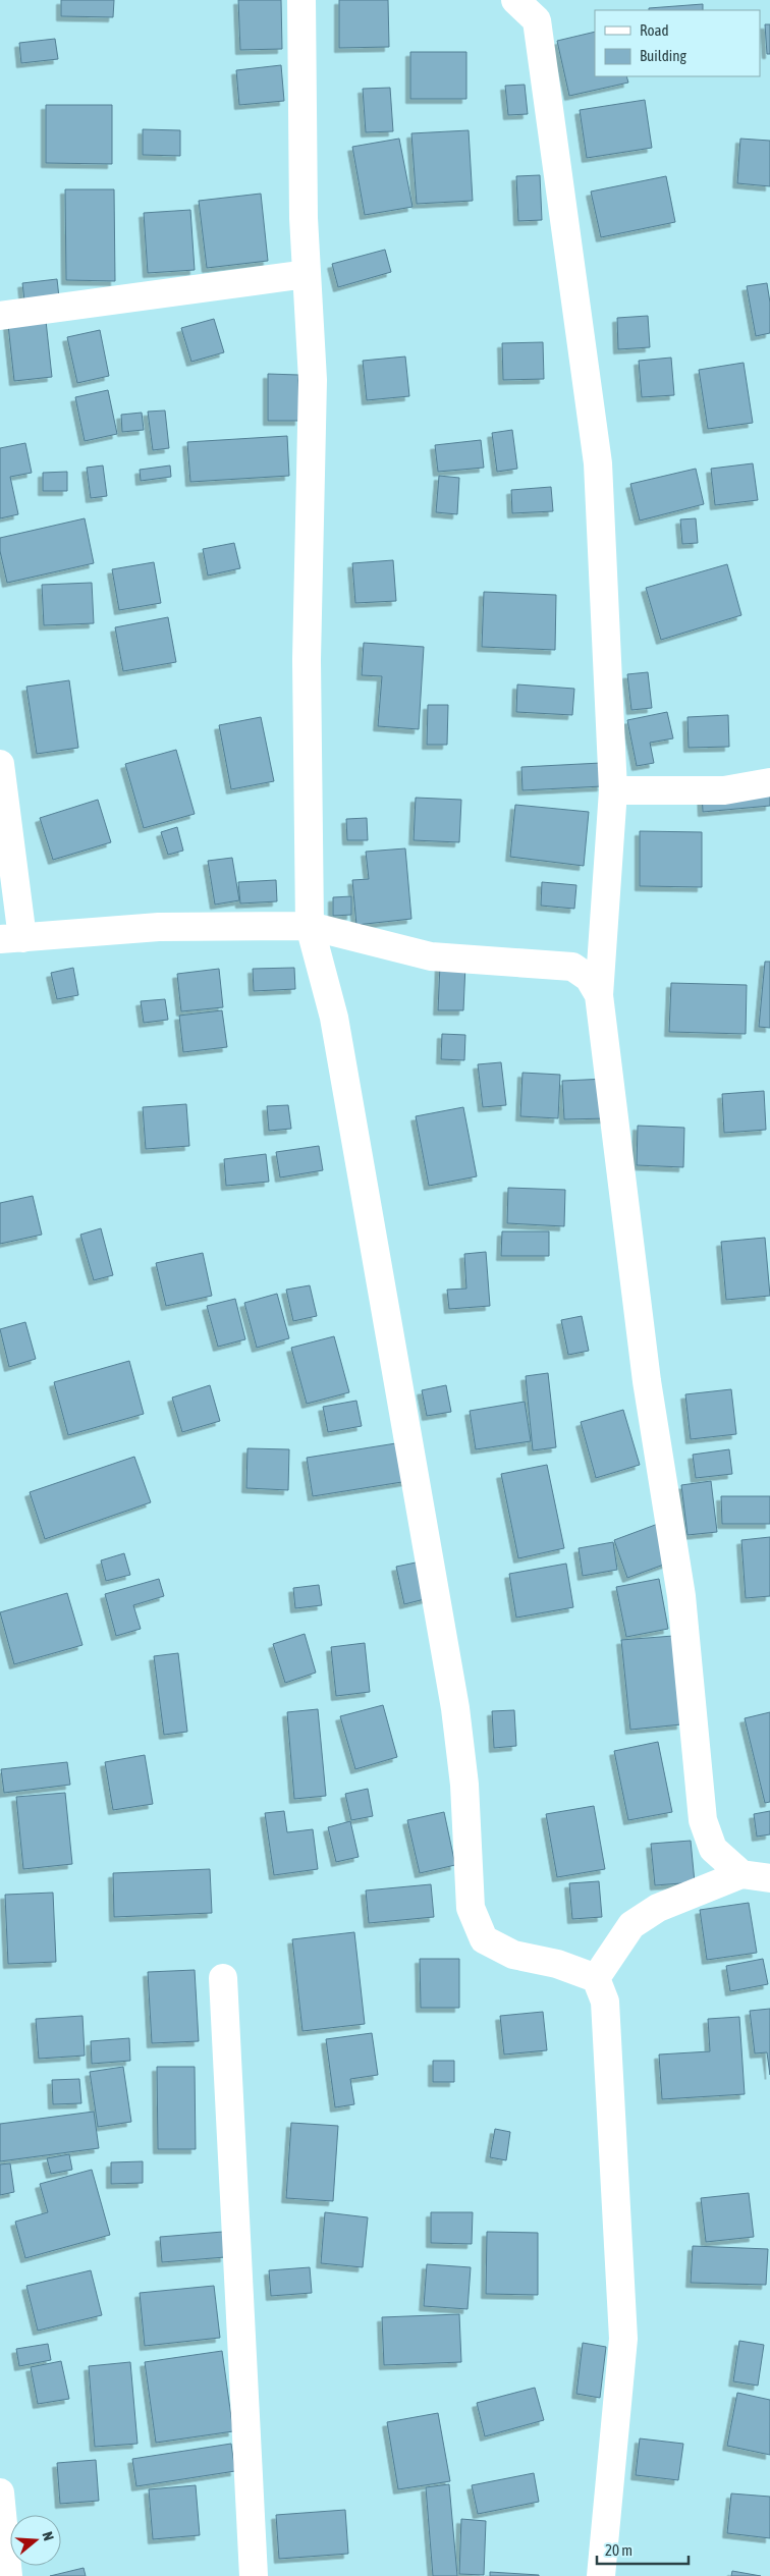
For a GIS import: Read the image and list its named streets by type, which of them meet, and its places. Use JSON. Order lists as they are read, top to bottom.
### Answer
{
  "legend": ["Road", "Building"],
  "scale_bar": "20 m",
  "north": "right"
}
